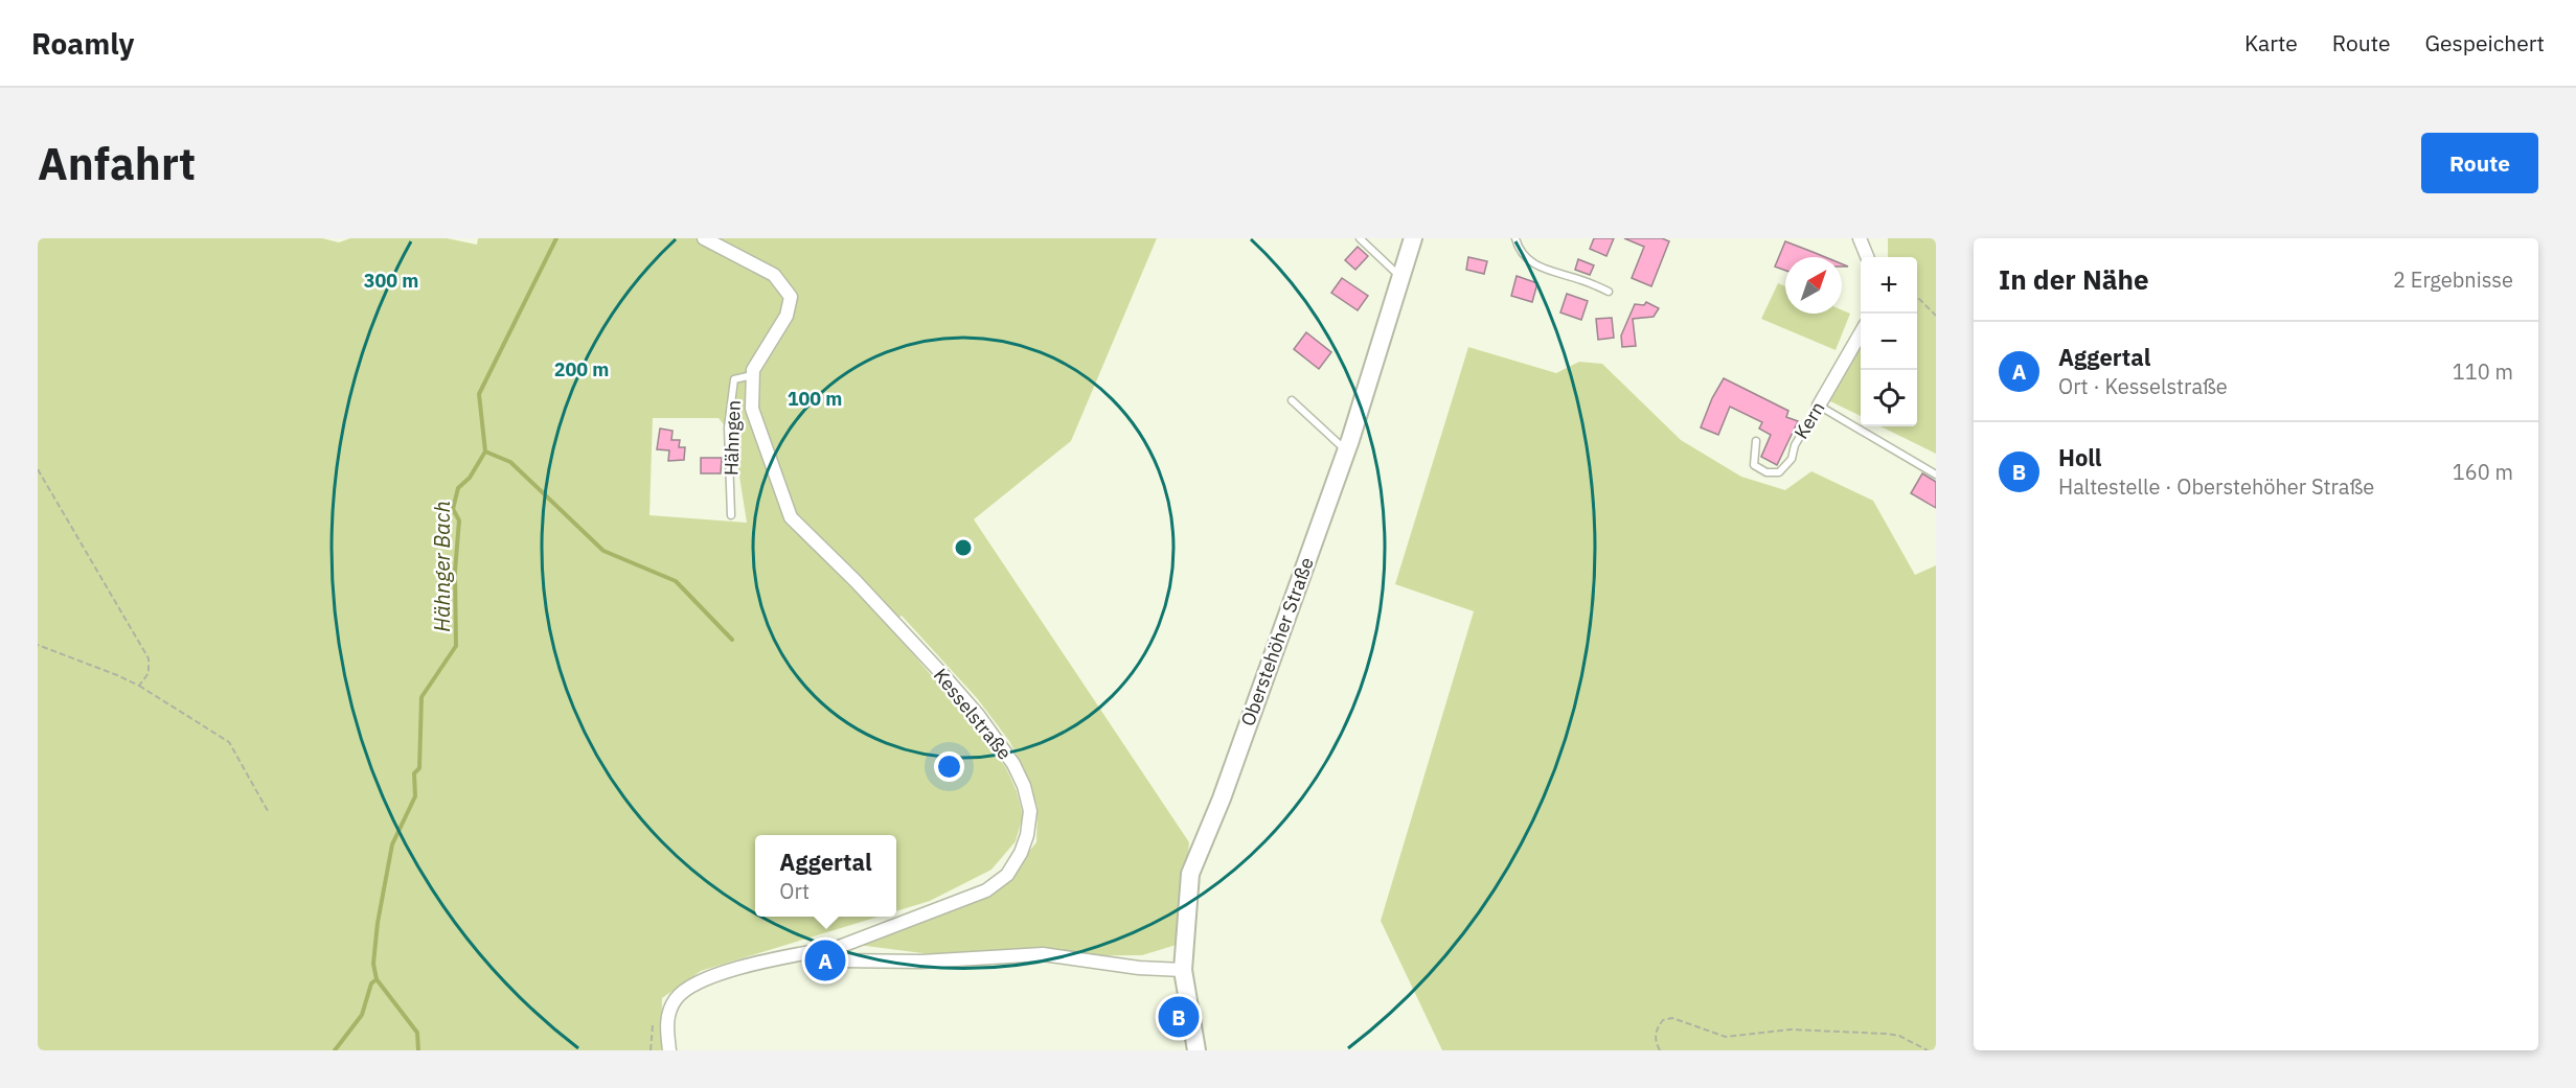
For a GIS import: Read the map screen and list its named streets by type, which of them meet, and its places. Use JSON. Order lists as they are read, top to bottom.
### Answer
{
  "streets": {
    "street": ["Kern", "Oberstehöher Straße", "Kesselstraße"],
    "lane": ["Hähngen"]
  },
  "crossings": [
    ["Hähngen", "Kesselstraße"]
  ],
  "water": ["Hähnger Bach"],
  "north": "top right",
  "page": {
    "header": "Roamly",
    "nav": ["Karte", "Route", "Gespeichert"],
    "buttons": "Route",
    "title": "Anfahrt",
    "heading": ["In der Nähe", "2 Ergebnisse"],
    "map_buttons": ["+", "−"],
    "list": [
      {
        "mark": "A",
        "name": "Aggertal",
        "note": "Ort · Kesselstraße",
        "value": "110 m"
      },
      {
        "mark": "B",
        "name": "Holl",
        "note": "Haltestelle · Oberstehöher Straße",
        "value": "160 m"
      }
    ],
    "popup": ["Aggertal", "Ort"],
    "pins": ["A", "B"]
  },
  "rings": ["300 m", "200 m", "100 m"]
}
